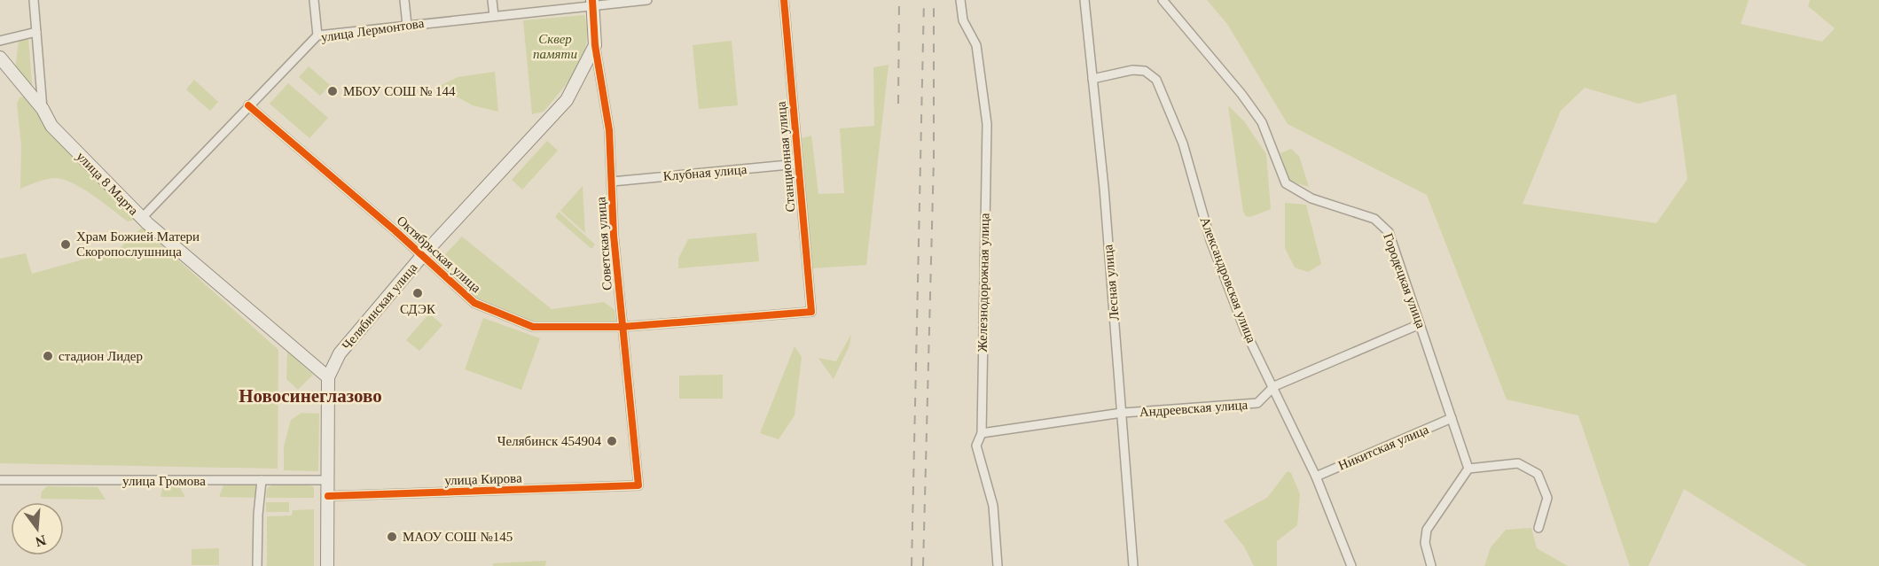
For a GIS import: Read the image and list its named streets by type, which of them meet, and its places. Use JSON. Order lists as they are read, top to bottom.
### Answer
{
  "streets": {
    "street": [
      "улица Лермонтова",
      "Станционная улица",
      "Клубная улица",
      "улица 8 Марта",
      "Советская улица",
      "Октябрьская улица",
      "Александровская улица",
      "Городецкая улица",
      "Железнодорожная улица",
      "Лесная улица",
      "Челябинская улица",
      "Андреевская улица",
      "Никитская улица",
      "улица Кирова",
      "улица Громова"
    ]
  },
  "crossings": [
    ["улица Лермонтова", "улица 8 Марта"],
    ["улица Лермонтова", "Советская улица"],
    ["улица Лермонтова", "Октябрьская улица"],
    ["Станционная улица", "Клубная улица"],
    ["Станционная улица", "Октябрьская улица"],
    ["Клубная улица", "Советская улица"],
    ["улица 8 Марта", "Челябинская улица"],
    ["Советская улица", "Октябрьская улица"],
    ["Советская улица", "Челябинская улица"],
    ["Советская улица", "улица Кирова"],
    ["Октябрьская улица", "Челябинская улица"],
    ["Александровская улица", "Лесная улица"],
    ["Александровская улица", "Андреевская улица"],
    ["Александровская улица", "Никитская улица"],
    ["Городецкая улица", "Андреевская улица"],
    ["Городецкая улица", "Никитская улица"],
    ["Железнодорожная улица", "Андреевская улица"],
    ["Лесная улица", "Андреевская улица"],
    ["Челябинская улица", "улица Кирова"],
    ["Челябинская улица", "улица Громова"]
  ],
  "districts": ["Новосинеглазово"],
  "parks": ["Сквер памяти"],
  "places": [
    "МБОУ СОШ № 144",
    "Храм Божией Матери Скоропослушница",
    "СДЭК",
    "стадион Лидер",
    "Челябинск 454904",
    "МАОУ СОШ №145"
  ],
  "north": "bottom"
}
